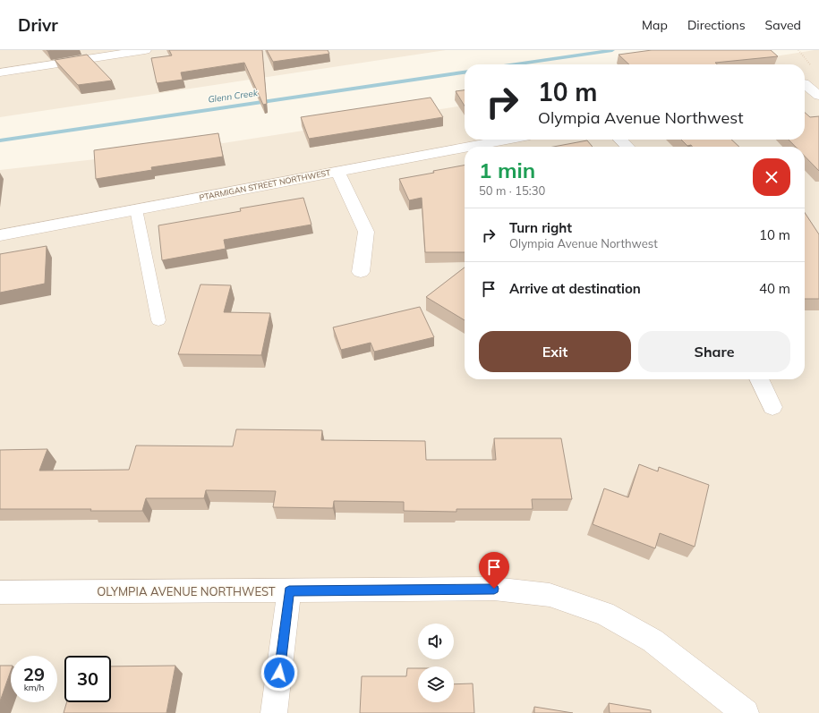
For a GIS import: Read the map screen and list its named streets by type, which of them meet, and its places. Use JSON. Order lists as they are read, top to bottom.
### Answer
{
  "streets": {
    "street": ["PTARMIGAN STREET NORTHWEST", "OLYMPIA AVENUE NORTHWEST"]
  },
  "water": ["Glenn Creek"],
  "page": {
    "header": "Drivr",
    "nav": ["Map", "Directions", "Saved"],
    "turn": ["10 m", "Olympia Avenue Northwest"],
    "heading": ["1 min", "50 m · 15:30"],
    "list": [
      {
        "name": "Turn right",
        "note": "Olympia Avenue Northwest",
        "value": "10 m"
      },
      {
        "name": "Arrive at destination",
        "value": "40 m"
      }
    ],
    "buttons": ["Exit", "Share"],
    "speed": "29 km/h",
    "limit": "30"
  }
}
